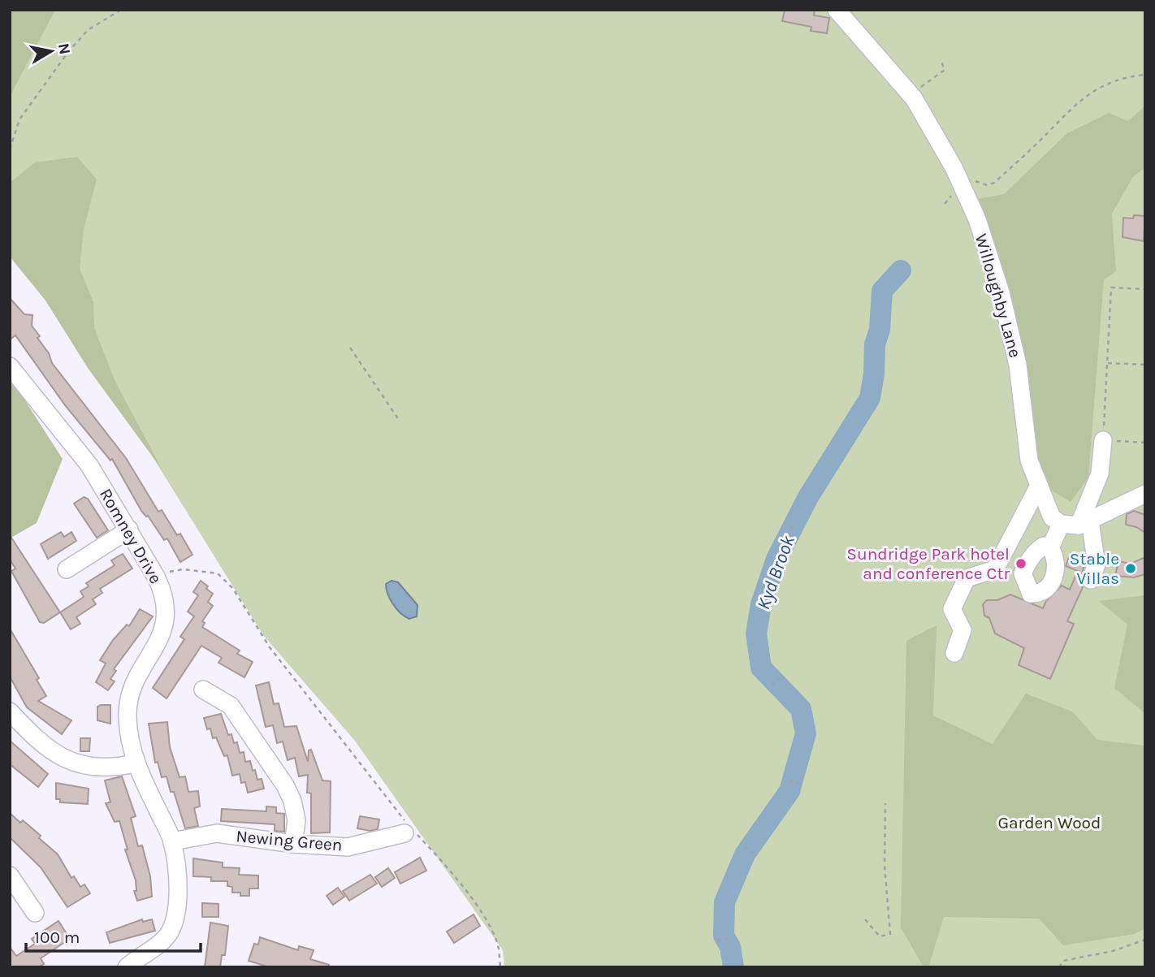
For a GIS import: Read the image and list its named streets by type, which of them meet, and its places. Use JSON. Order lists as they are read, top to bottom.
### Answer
{
  "streets": {
    "street": ["Willoughby Lane", "Romney Drive", "Newing Green"]
  },
  "crossings": [
    ["Romney Drive", "Newing Green"]
  ],
  "water": ["Kyd Brook"],
  "parks": ["Garden Wood"],
  "places": ["Sundridge Park hotel and conference Ctr", "Stable Villas"],
  "scale_bar": "100 m",
  "north": "right"
}
